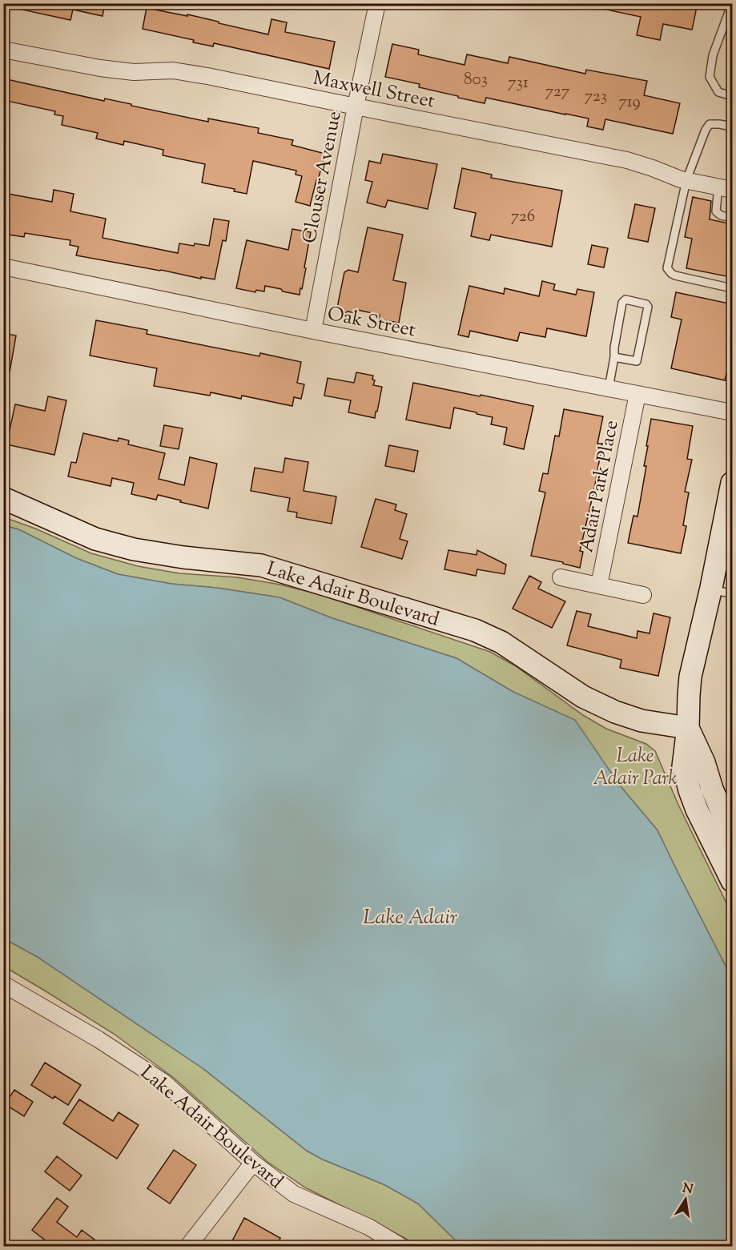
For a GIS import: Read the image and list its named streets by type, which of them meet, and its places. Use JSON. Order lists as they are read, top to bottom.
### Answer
{
  "streets": {
    "street": [
      "Maxwell Street",
      "Clouser Avenue",
      "Oak Street",
      "Adair Park Place",
      "Lake Adair Boulevard"
    ]
  },
  "crossings": [
    ["Maxwell Street", "Clouser Avenue"],
    ["Clouser Avenue", "Oak Street"],
    ["Oak Street", "Adair Park Place"]
  ],
  "water": ["Lake Adair"],
  "parks": ["Lake Adair Park"],
  "house_numbers": [
    "803",
    "731",
    "727",
    "723",
    "719",
    "726"
  ],
  "north": "top"
}
